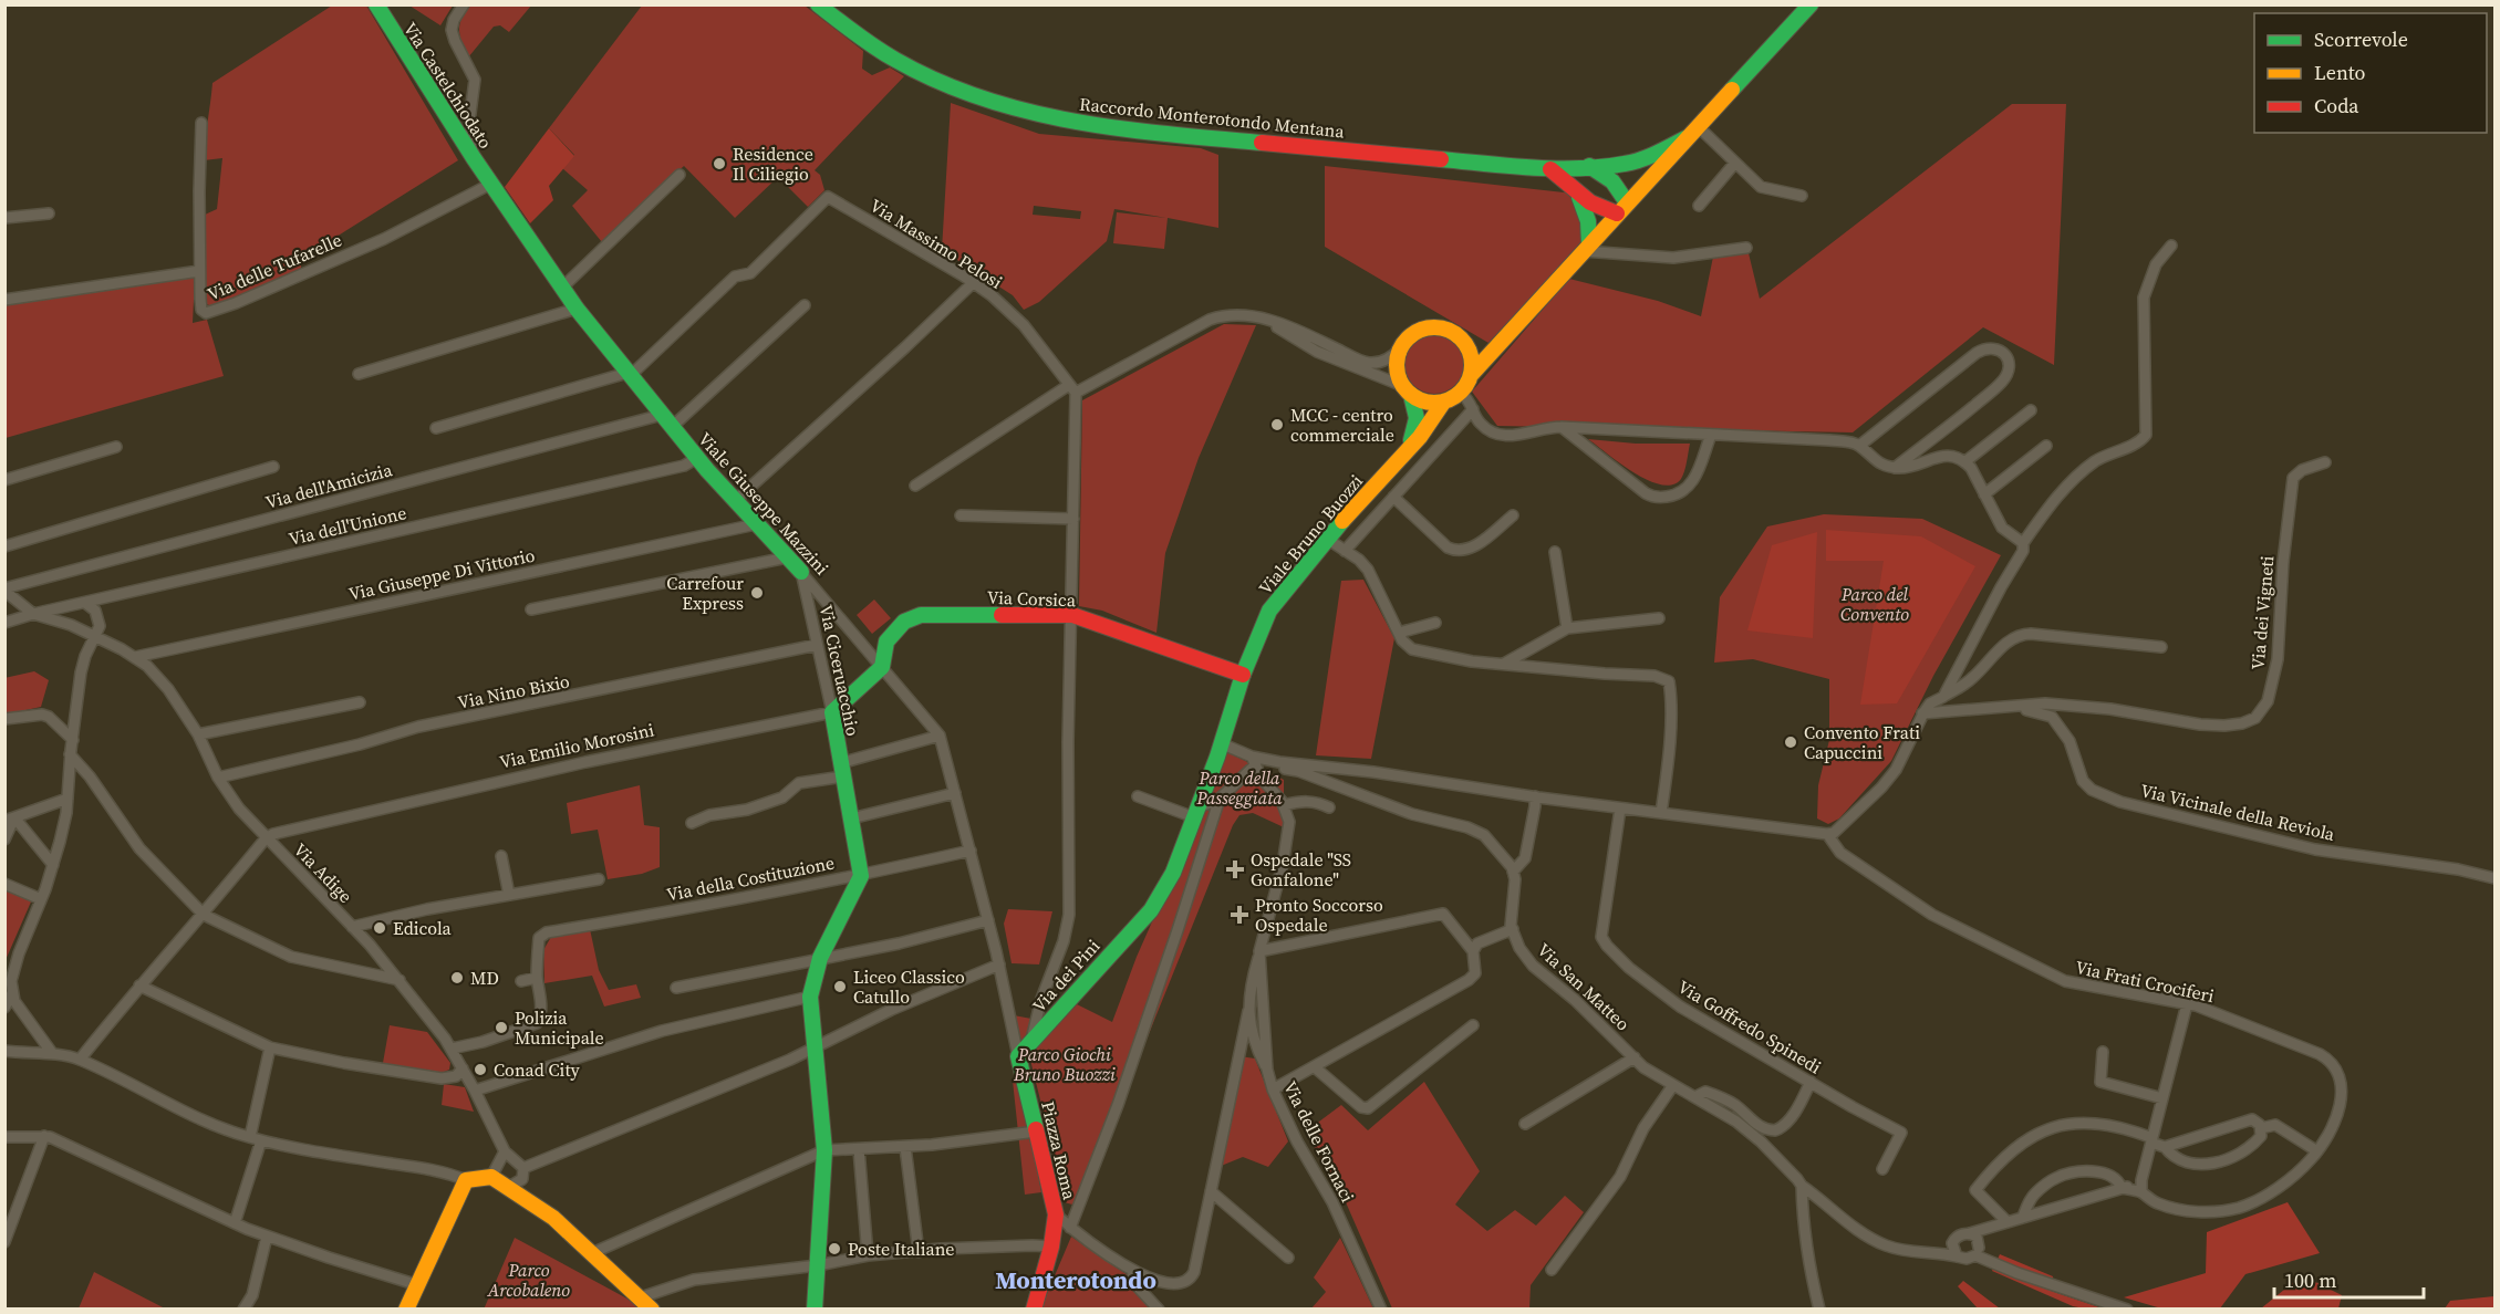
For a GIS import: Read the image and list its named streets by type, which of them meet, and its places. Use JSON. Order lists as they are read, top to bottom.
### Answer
{
  "streets": {
    "main road": [
      "Via Castelchiodato",
      "Raccordo Monterotondo Mentana",
      "Viale Giuseppe Mazzini",
      "Viale Bruno Buozzi",
      "Via Corsica",
      "Via Ciceruacchio",
      "Via della Costituzione",
      "Via dei Pini",
      "Piazza Roma"
    ],
    "street": [
      "Via Massimo Pelosi",
      "Via delle Tufarelle",
      "Via dell'Amicizia",
      "Via dell'Unione",
      "Via Giuseppe Di Vittorio",
      "Via dei Vigneti",
      "Via Nino Bixio",
      "Via Emilio Morosini",
      "Via Vicinale della Reviola",
      "Via Adige",
      "Via Frati Crociferi",
      "Via San Matteo",
      "Via Goffredo Spinedi",
      "Via delle Fornaci"
    ]
  },
  "crossings": [
    ["Via Castelchiodato", "Via delle Tufarelle"],
    ["Via Castelchiodato", "Viale Giuseppe Mazzini"],
    ["Via Massimo Pelosi", "Viale Giuseppe Mazzini"],
    ["Via delle Tufarelle", "Viale Giuseppe Mazzini"],
    ["Via dell'Amicizia", "Viale Giuseppe Mazzini"],
    ["Viale Giuseppe Mazzini", "Via dell'Unione"],
    ["Viale Giuseppe Mazzini", "Via Giuseppe Di Vittorio"],
    ["Viale Giuseppe Mazzini", "Via Corsica"],
    ["Viale Giuseppe Mazzini", "Via Ciceruacchio"],
    ["Viale Giuseppe Mazzini", "Via dei Pini"],
    ["Viale Giuseppe Mazzini", "Piazza Roma"],
    ["Via dell'Unione", "Via Adige"],
    ["Viale Bruno Buozzi", "Via Corsica"],
    ["Viale Bruno Buozzi", "Via dei Pini"],
    ["Via Giuseppe Di Vittorio", "Via Adige"],
    ["Via dei Vigneti", "Via Vicinale della Reviola"],
    ["Via Ciceruacchio", "Via Nino Bixio"],
    ["Via Ciceruacchio", "Via Emilio Morosini"],
    ["Via Ciceruacchio", "Via della Costituzione"],
    ["Via Nino Bixio", "Via Adige"],
    ["Via Emilio Morosini", "Via Adige"],
    ["Via Adige", "Via della Costituzione"],
    ["Via dei Pini", "Piazza Roma"],
    ["Via Frati Crociferi", "Via San Matteo"]
  ],
  "districts": ["Monterotondo"],
  "parks": [
    "Parco del Convento",
    "Parco della Passeggiata",
    "Parco Giochi Bruno Buozzi",
    "Parco Arcobaleno"
  ],
  "places": {
    "other": [
      "Residence Il Ciliegio",
      "MCC - centro commerciale",
      "Carrefour Express",
      "Convento Frati Capuccini",
      "Edicola",
      "MD",
      "Liceo Classico Catullo",
      "Polizia Municipale",
      "Conad City",
      "Poste Italiane"
    ],
    "health": ["Ospedale \"SS Gonfalone\"", "Pronto Soccorso Ospedale"]
  },
  "legend": ["Scorrevole", "Lento", "Coda"],
  "scale_bar": "100 m"
}
